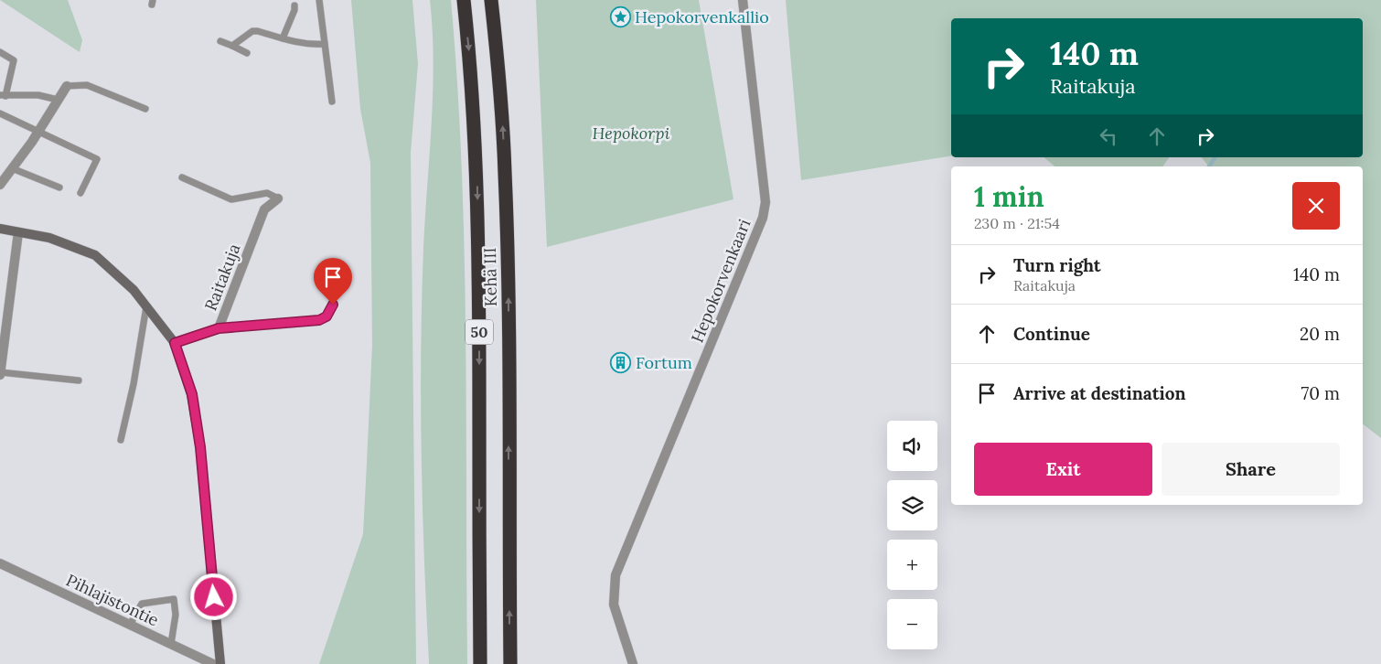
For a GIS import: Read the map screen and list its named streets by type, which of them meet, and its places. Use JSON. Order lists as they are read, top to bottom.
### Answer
{
  "streets": {
    "highway": ["Kehä III", "50"],
    "street": ["Raitakuja", "Hepokorvenkaari", "Pihlajistontie"]
  },
  "parks": ["Hepokorpi"],
  "places": {
    "place": ["Hepokorvenkallio"],
    "building": ["Fortum"]
  },
  "page": {
    "turn": ["140 m", "Raitakuja"],
    "heading": ["1 min", "230 m · 21:54"],
    "list": [
      {
        "name": "Turn right",
        "note": "Raitakuja",
        "value": "140 m"
      },
      {
        "name": "Continue",
        "value": "20 m"
      },
      {
        "name": "Arrive at destination",
        "value": "70 m"
      }
    ],
    "map_buttons": ["+", "−"],
    "buttons": ["Exit", "Share"]
  }
}
